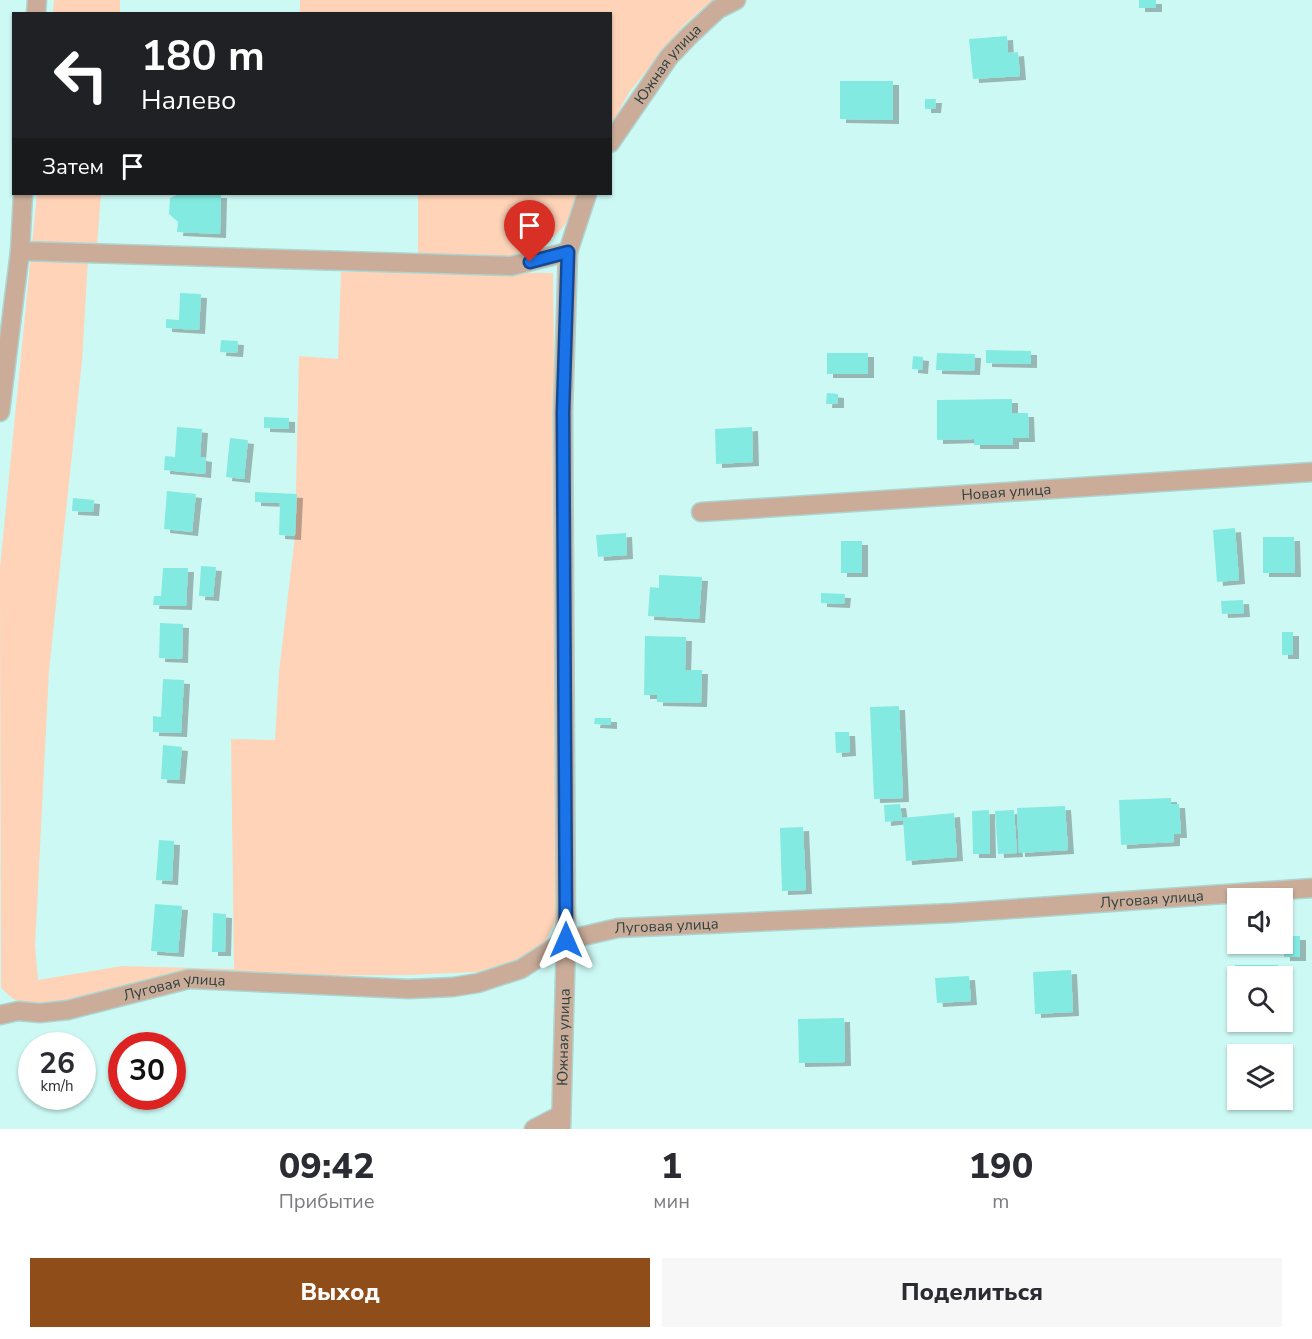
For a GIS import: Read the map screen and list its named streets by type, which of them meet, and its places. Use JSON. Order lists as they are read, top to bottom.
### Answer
{
  "streets": {
    "street": ["Южная улица", "Новая улица", "Луговая улица"]
  },
  "crossings": [
    ["Южная улица", "Луговая улица"]
  ],
  "page": {
    "turn": ["180 m", "Налево"],
    "then": "Затем",
    "speed": "26 km/h",
    "limit": "30",
    "eta": [
      "09:42",
      "Прибытие",
      "1",
      "мин",
      "190",
      "m"
    ],
    "buttons": ["Выход", "Поделиться"]
  }
}
